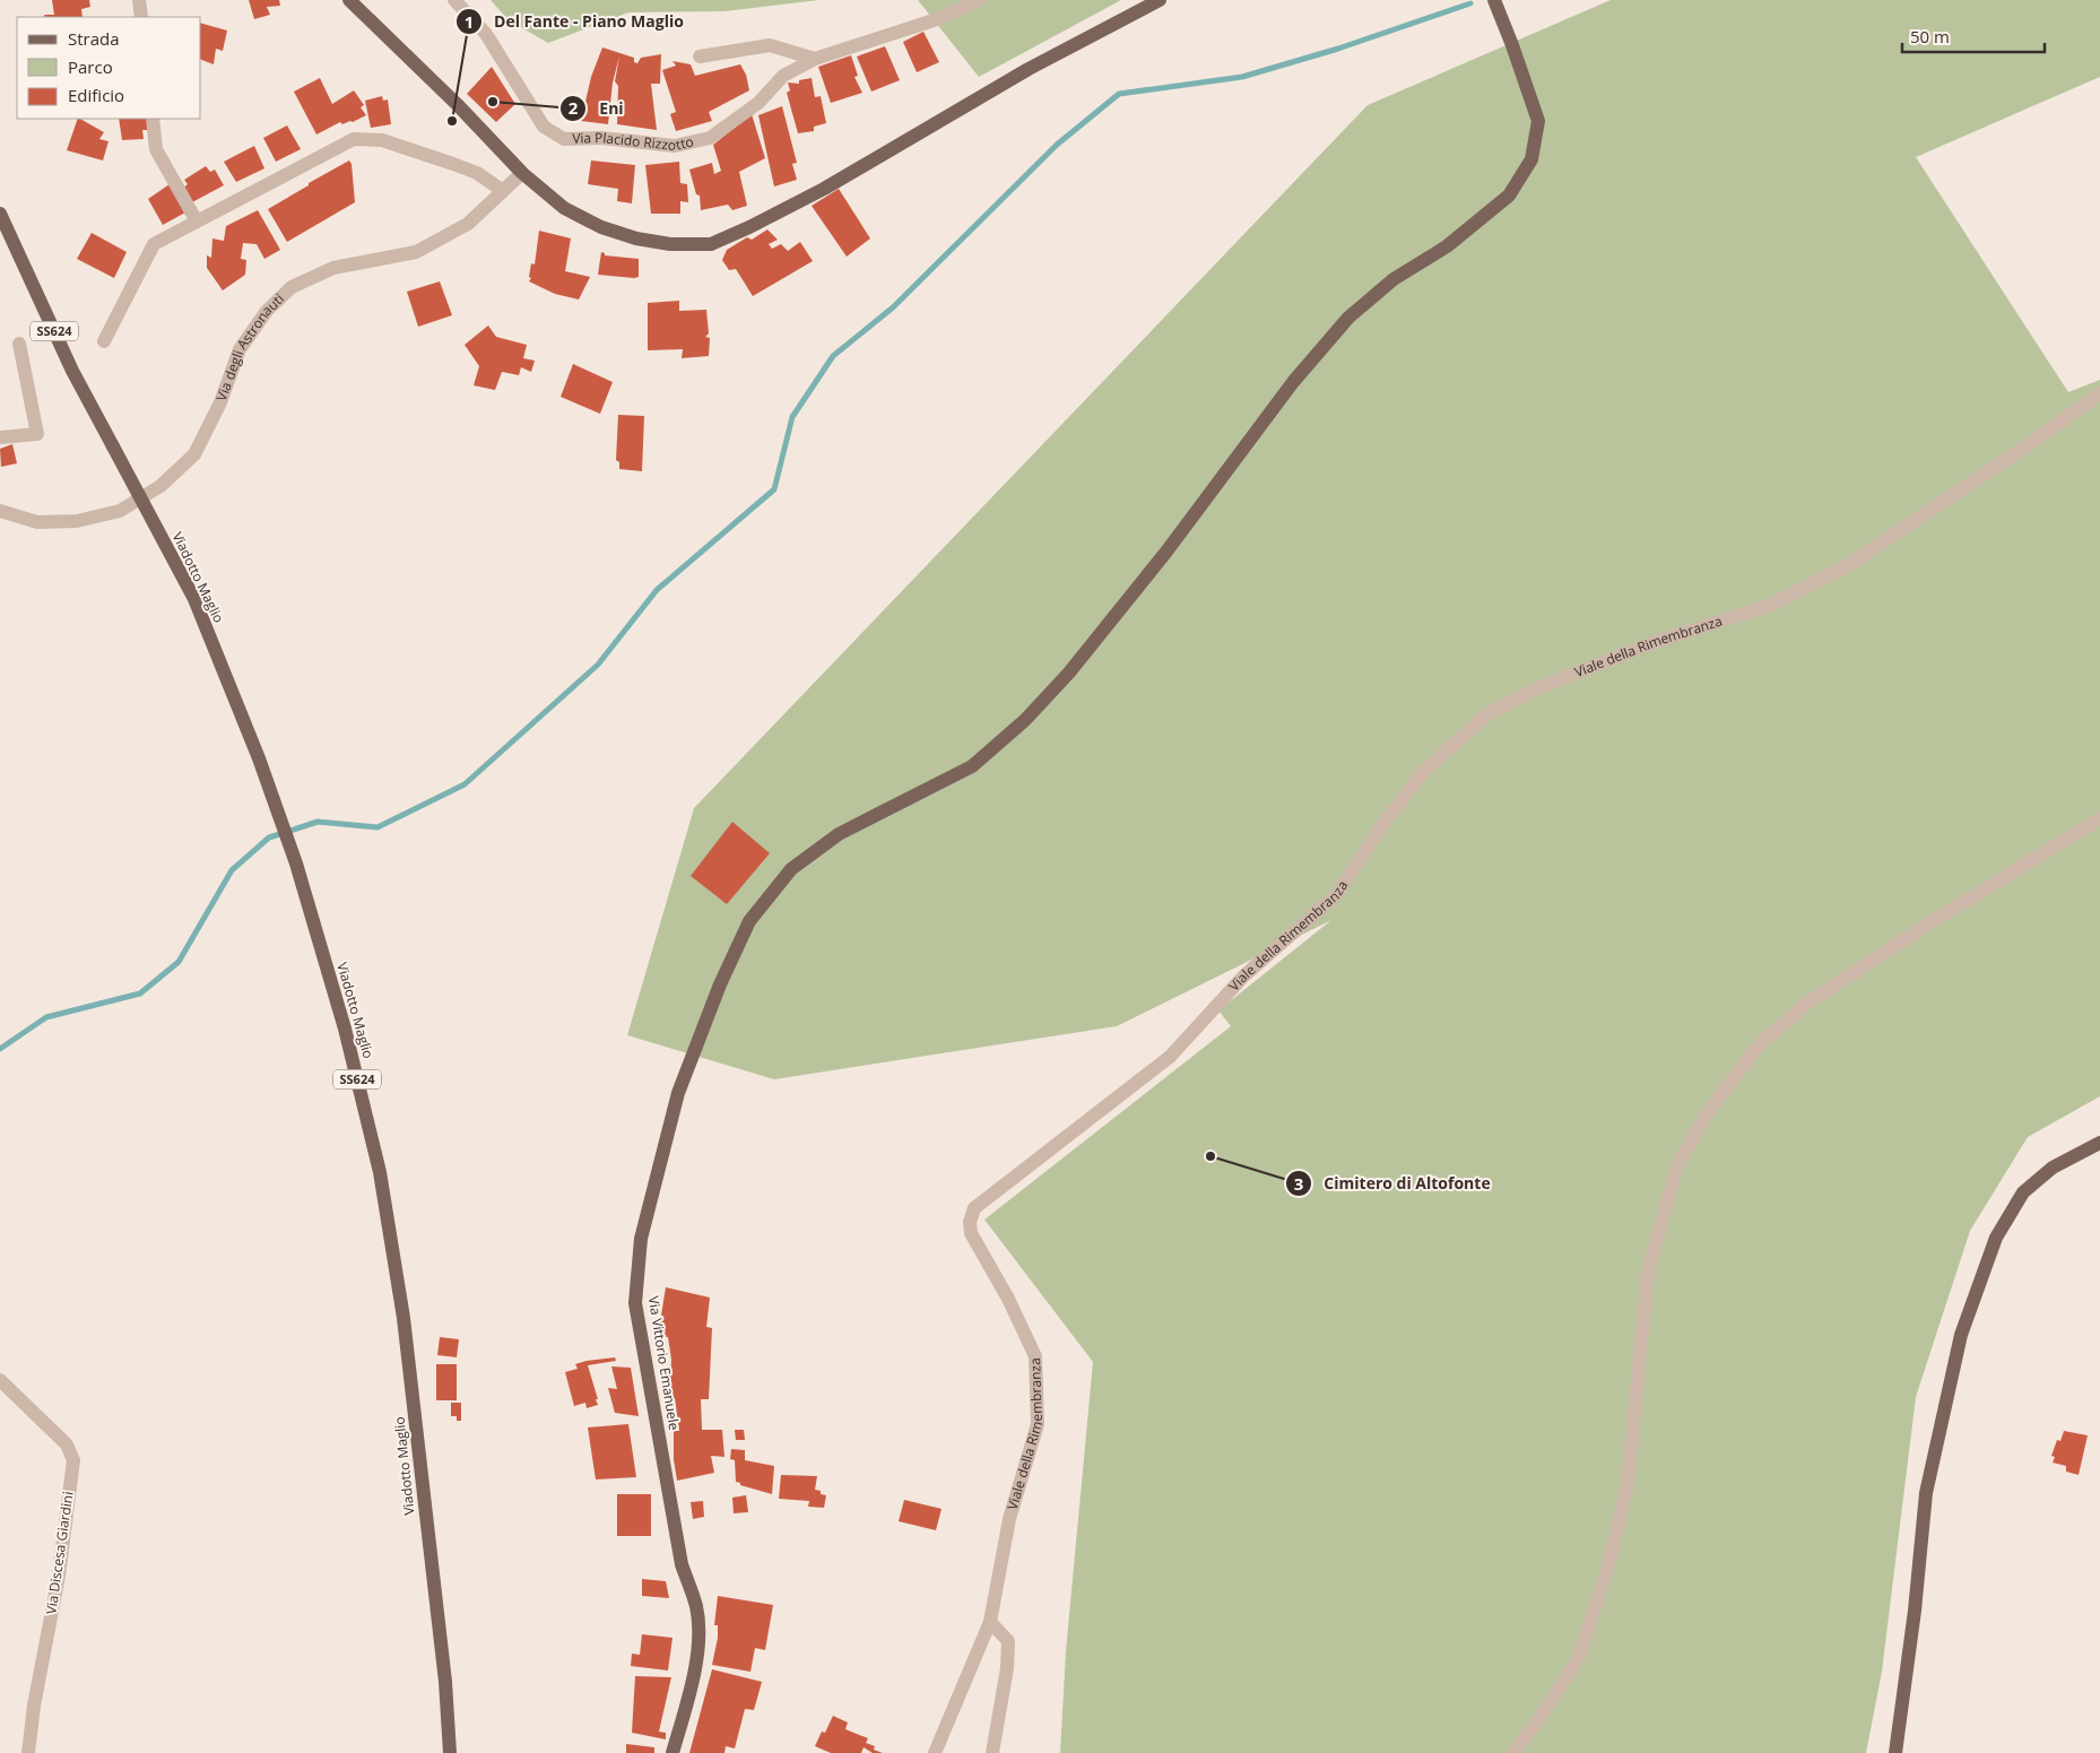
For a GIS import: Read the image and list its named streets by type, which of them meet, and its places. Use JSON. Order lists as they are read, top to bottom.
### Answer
{
  "streets": {
    "main road": ["SS624", "Viadotto Maglio", "Via Vittorio Emanuele"],
    "street": [
      "Via Placido Rizzotto",
      "Via degli Astronauti",
      "Viale della Rimembranza",
      "Via Discesa Giardini"
    ]
  },
  "places": ["Eni", "Del Fante - Piano Maglio", "Cimitero di Altofonte"],
  "legend": ["Strada", "Parco", "Edificio"],
  "scale_bar": "50 m"
}
